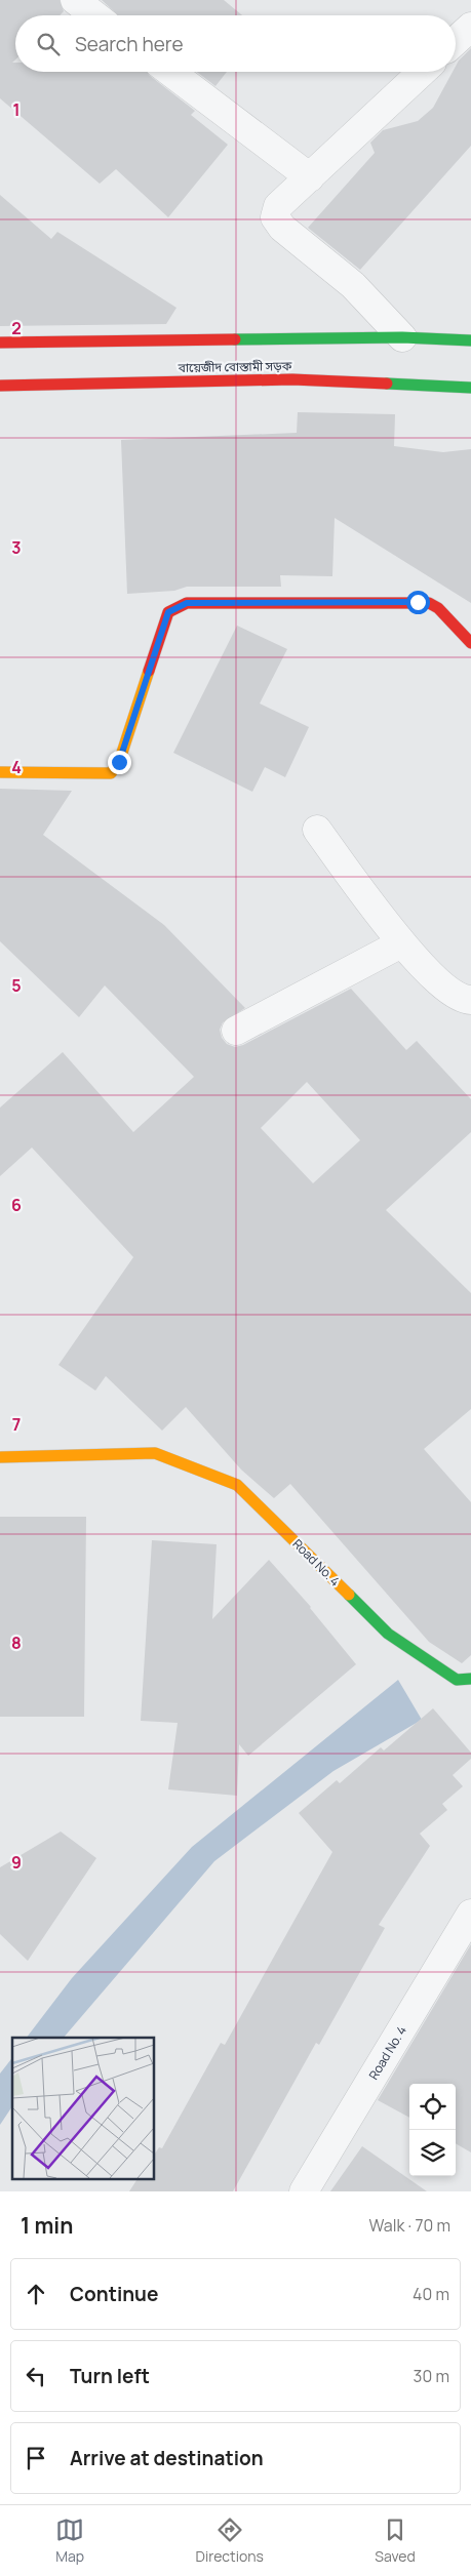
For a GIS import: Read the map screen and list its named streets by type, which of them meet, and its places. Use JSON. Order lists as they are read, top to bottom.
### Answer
{
  "streets": {
    "street": ["বায়েজীদ বোস্তামী সড়ক", "Road No. 4"]
  },
  "page": {
    "search": "Search here",
    "heading": ["1 min", "Walk · 70 m"],
    "list": [
      ["Continue", "40 m"],
      ["Turn left", "30 m"],
      "Arrive at destination"
    ],
    "nav": ["Map", "Directions", "Saved"]
  },
  "grid": {
    "rows": [
      "1",
      "2",
      "3",
      "4",
      "5",
      "6",
      "7",
      "8",
      "9"
    ]
  }
}
